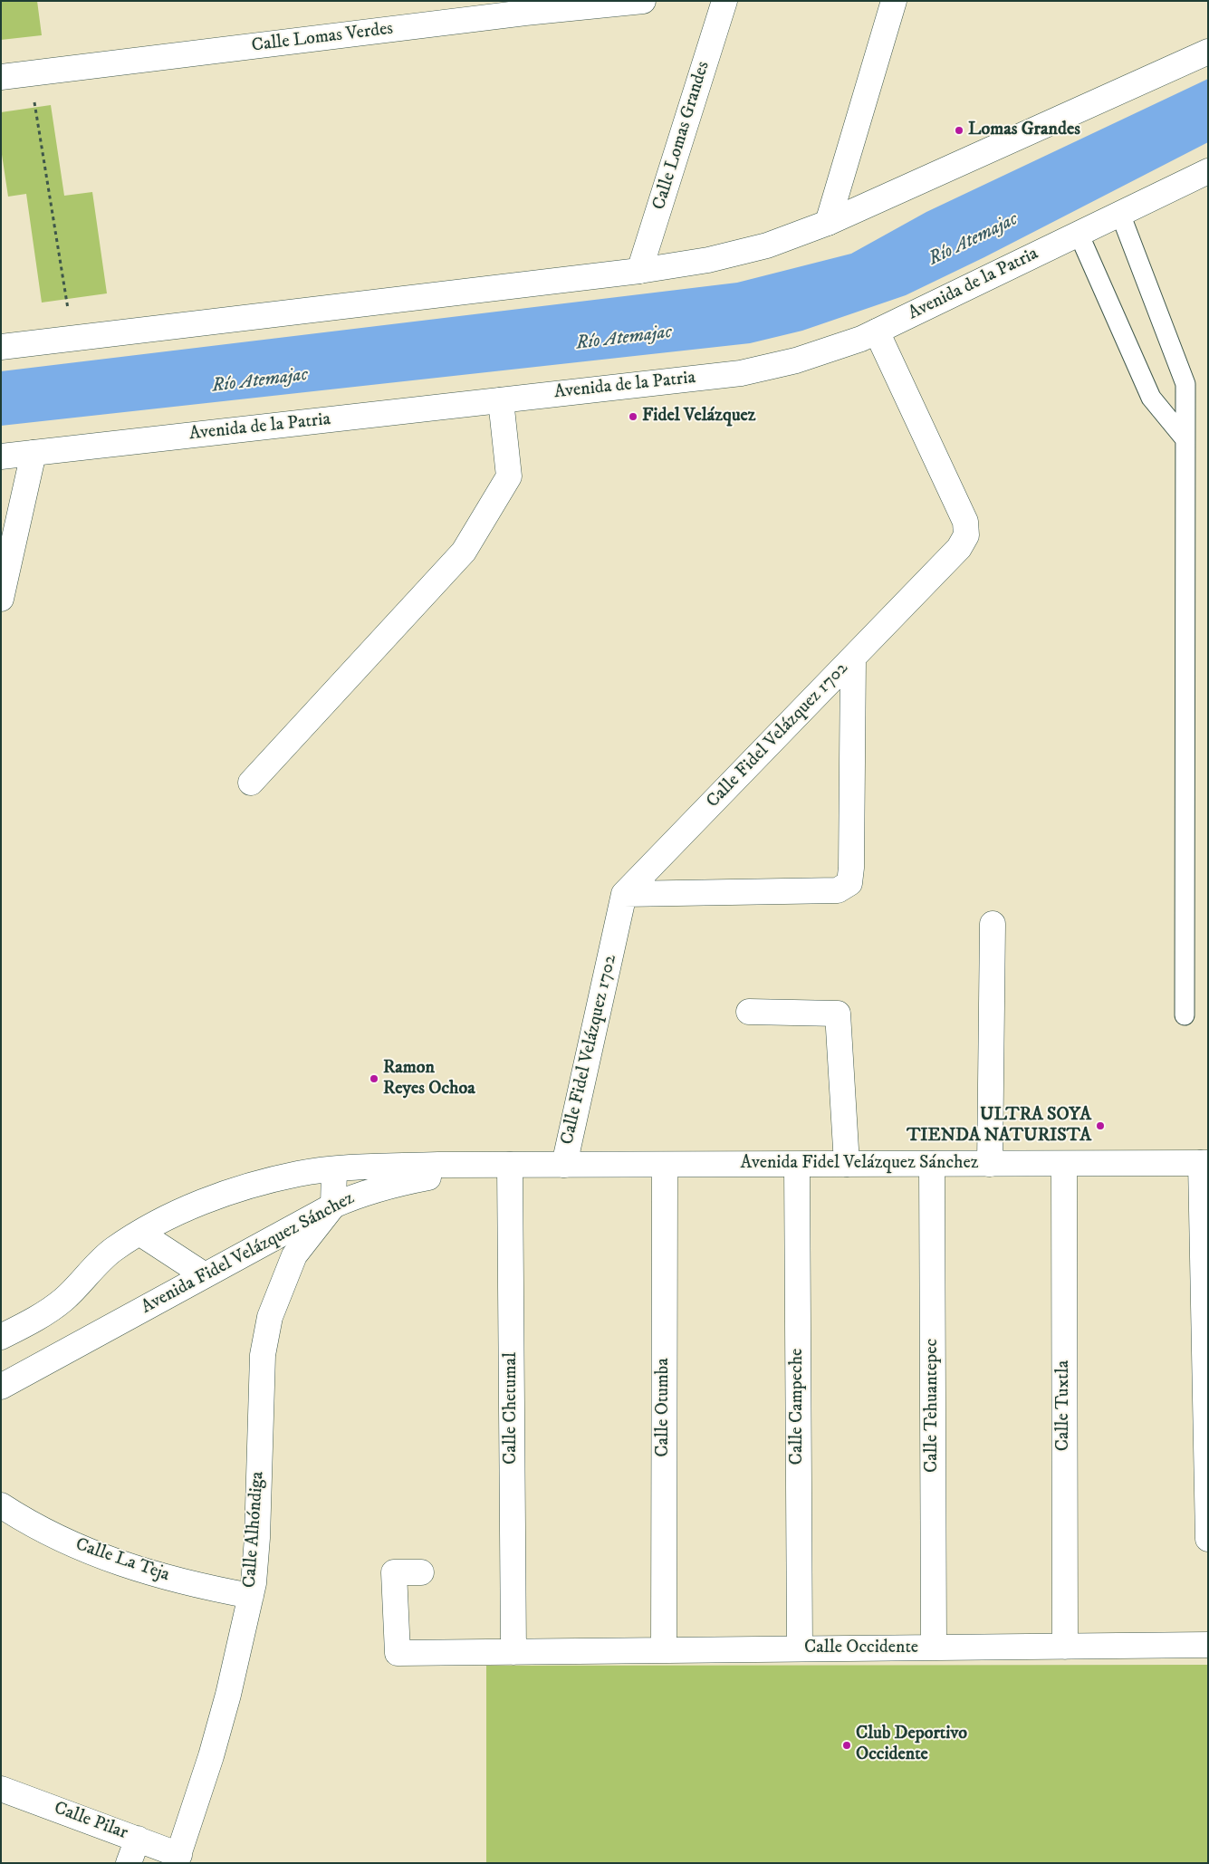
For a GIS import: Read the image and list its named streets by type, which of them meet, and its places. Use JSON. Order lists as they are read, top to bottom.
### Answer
{
  "streets": {
    "street": [
      "Calle Lomas Verdes",
      "Calle Lomas Grandes",
      "Avenida de la Patria",
      "Calle Fidel Velázquez 1702",
      "Avenida Fidel Velázquez Sánchez",
      "Calle Tehuantepec",
      "Calle Tuxtla",
      "Calle Campeche",
      "Calle Otumba",
      "Calle Chetumal",
      "Calle Alhóndiga",
      "Calle La Teja",
      "Calle Occidente",
      "Calle Pilar"
    ]
  },
  "crossings": [
    ["Avenida de la Patria", "Calle Fidel Velázquez 1702"],
    ["Calle Fidel Velázquez 1702", "Avenida Fidel Velázquez Sánchez"],
    ["Avenida Fidel Velázquez Sánchez", "Calle Tehuantepec"],
    ["Avenida Fidel Velázquez Sánchez", "Calle Tuxtla"],
    ["Avenida Fidel Velázquez Sánchez", "Calle Campeche"],
    ["Avenida Fidel Velázquez Sánchez", "Calle Otumba"],
    ["Avenida Fidel Velázquez Sánchez", "Calle Chetumal"],
    ["Avenida Fidel Velázquez Sánchez", "Calle Alhóndiga"],
    ["Calle Tehuantepec", "Calle Occidente"],
    ["Calle Tuxtla", "Calle Occidente"],
    ["Calle Campeche", "Calle Occidente"],
    ["Calle Otumba", "Calle Occidente"],
    ["Calle Chetumal", "Calle Occidente"],
    ["Calle Alhóndiga", "Calle La Teja"],
    ["Calle Alhóndiga", "Calle Pilar"]
  ],
  "water": ["Río Atemajac"],
  "places": [
    "Lomas Grandes",
    "Fidel Velázquez",
    "Ramon Reyes Ochoa",
    "ULTRA SOYA TIENDA NATURISTA",
    "Club Deportivo Occidente"
  ]
}
